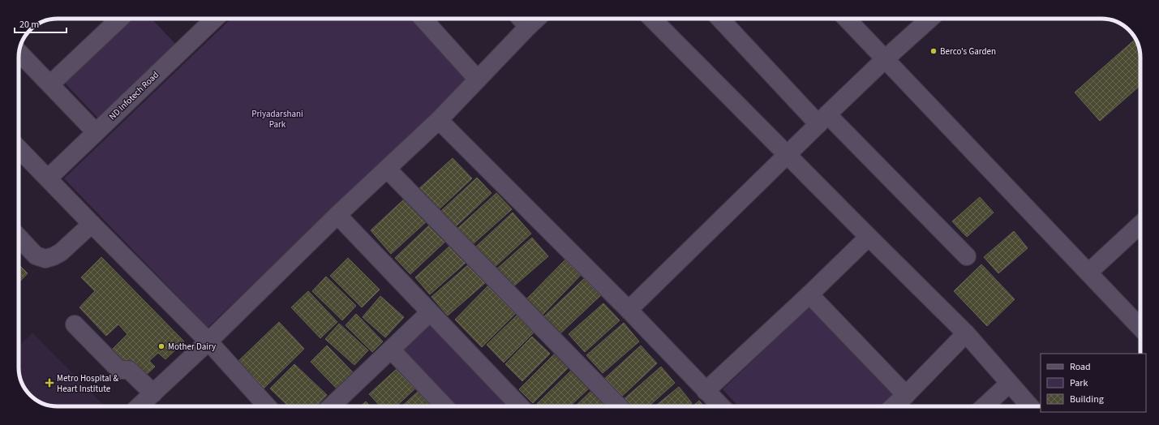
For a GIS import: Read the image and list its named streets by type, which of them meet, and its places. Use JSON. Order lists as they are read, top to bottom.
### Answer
{
  "streets": {
    "street": ["ND Infotech Road"]
  },
  "parks": ["Priyadarshani Park"],
  "places": {
    "other": ["Berco's Garden", "Mother Dairy"],
    "health": ["Metro Hospital & Heart Institute"]
  },
  "legend": ["Road", "Park", "Building"],
  "scale_bar": "20 m"
}
